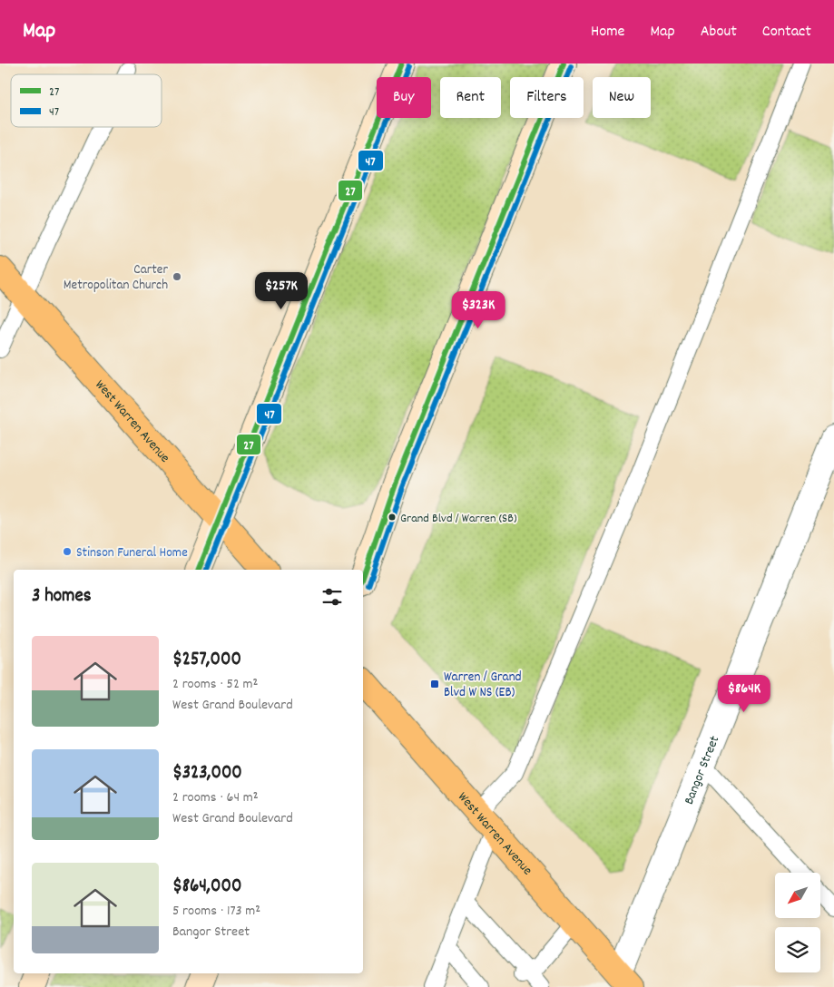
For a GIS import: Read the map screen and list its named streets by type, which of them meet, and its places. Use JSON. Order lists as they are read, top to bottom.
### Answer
{
  "streets": {
    "main road": ["West Warren Avenue"],
    "street": ["Bangor Street"]
  },
  "crossings": [
    ["West Warren Avenue", "Bangor Street"]
  ],
  "places": {
    "other": ["Carter Metropolitan Church", "Grand Blvd / Warren (SB)", "Stinson Funeral Home"],
    "transit": ["Warren / Grand Blvd W NS (EB)"]
  },
  "lines": ["transit line 27", "transit line 47"],
  "legend": ["27", "47"],
  "north": "bottom left",
  "page": {
    "header": "Map",
    "nav": [
      "Home",
      "Map",
      "About",
      "Contact"
    ],
    "chip": [
      "Buy",
      "Rent",
      "Filters",
      "New"
    ],
    "price": ["$257K", "$323K", "$864K"],
    "heading": "3 homes",
    "list": [
      {
        "name": "$257,000",
        "note": "2 rooms · 52 m² · West Grand Boulevard"
      },
      {
        "name": "$323,000",
        "note": "2 rooms · 64 m² · West Grand Boulevard"
      },
      {
        "name": "$864,000",
        "note": "5 rooms · 173 m² · Bangor Street"
      }
    ]
  }
}
